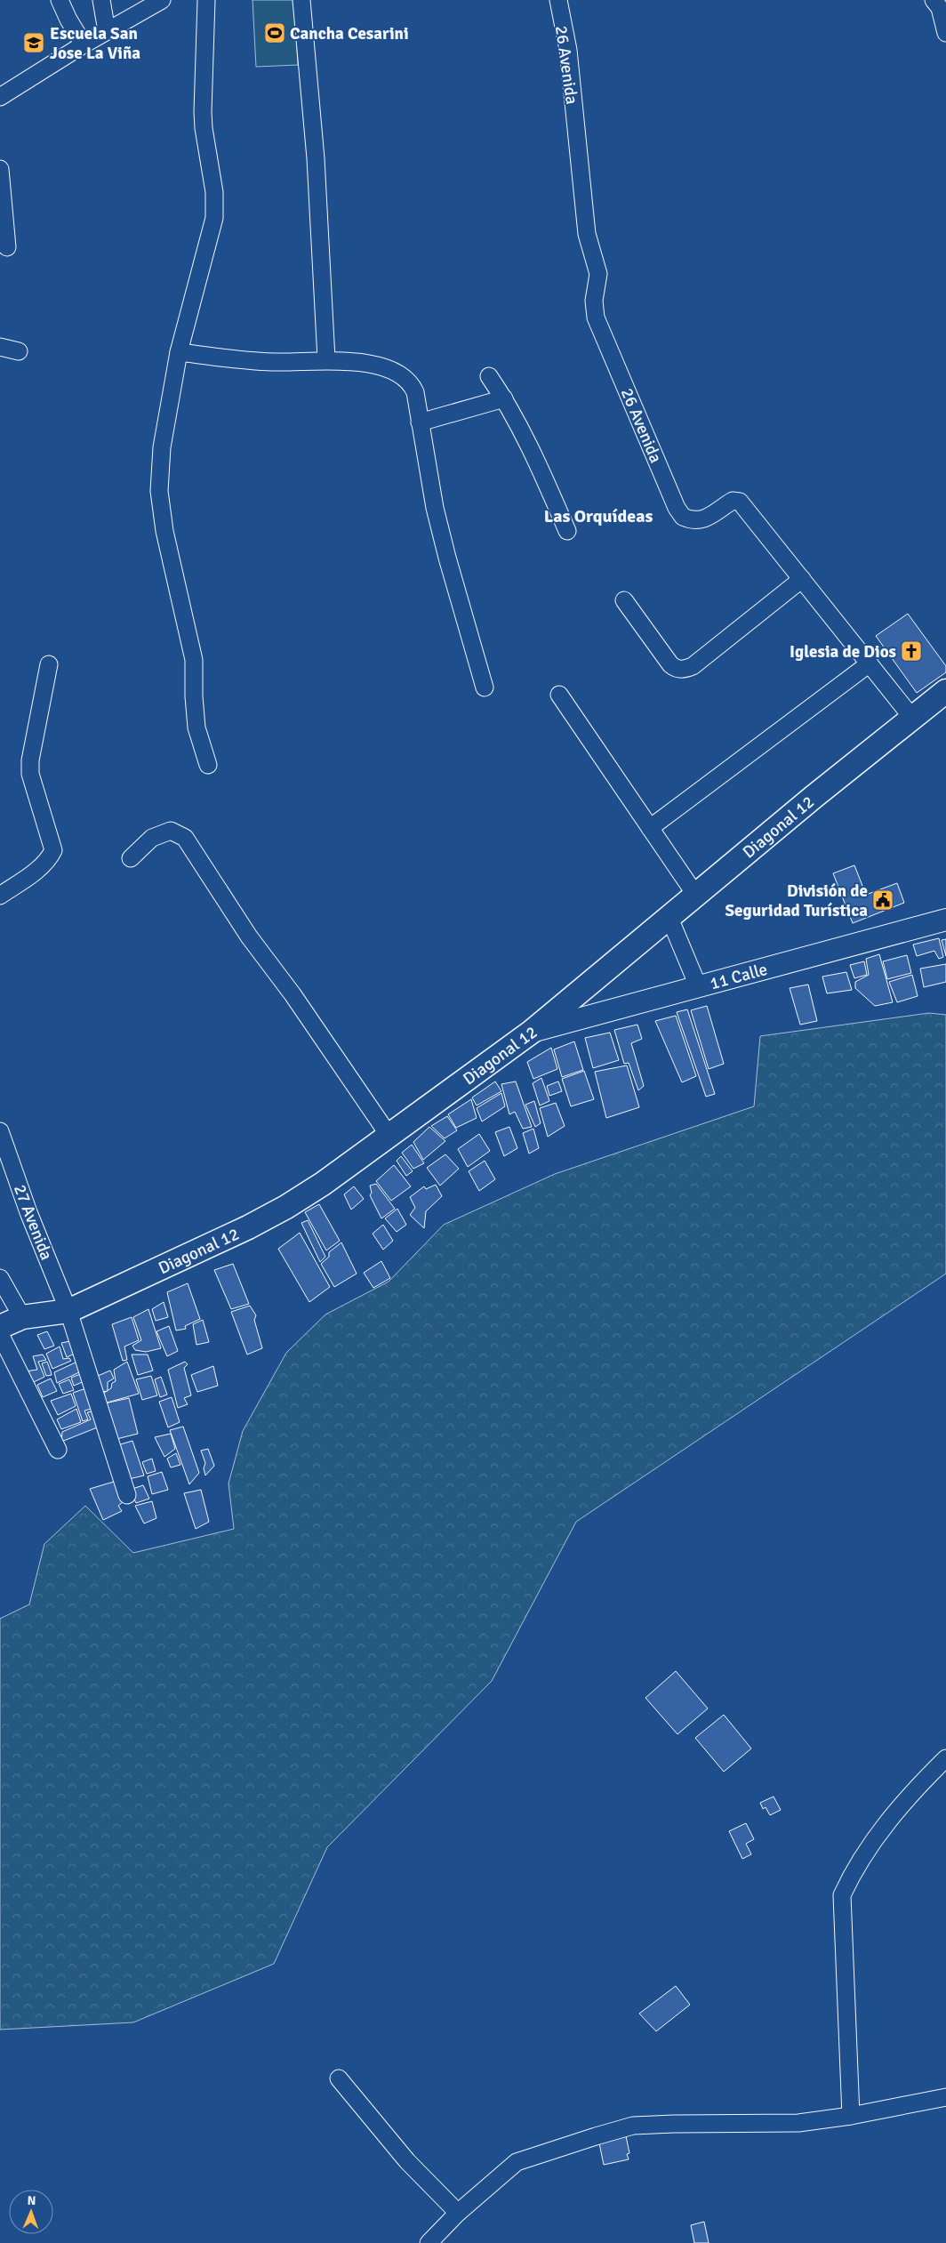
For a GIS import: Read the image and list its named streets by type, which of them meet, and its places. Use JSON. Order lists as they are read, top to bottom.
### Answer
{
  "streets": {
    "main road": ["Diagonal 12"],
    "street": ["26 Avenida", "11 Calle", "27 Avenida"]
  },
  "crossings": [
    ["26 Avenida", "Diagonal 12"],
    ["Diagonal 12", "11 Calle"],
    ["Diagonal 12", "27 Avenida"]
  ],
  "districts": ["Las Orquídeas"],
  "places": {
    "sports": ["Cancha Cesarini"],
    "school or university": ["Escuela San Jose La Viña"],
    "church": ["Iglesia de Dios"],
    "public building": ["División de Seguridad Turística"]
  },
  "north": "top"
}
